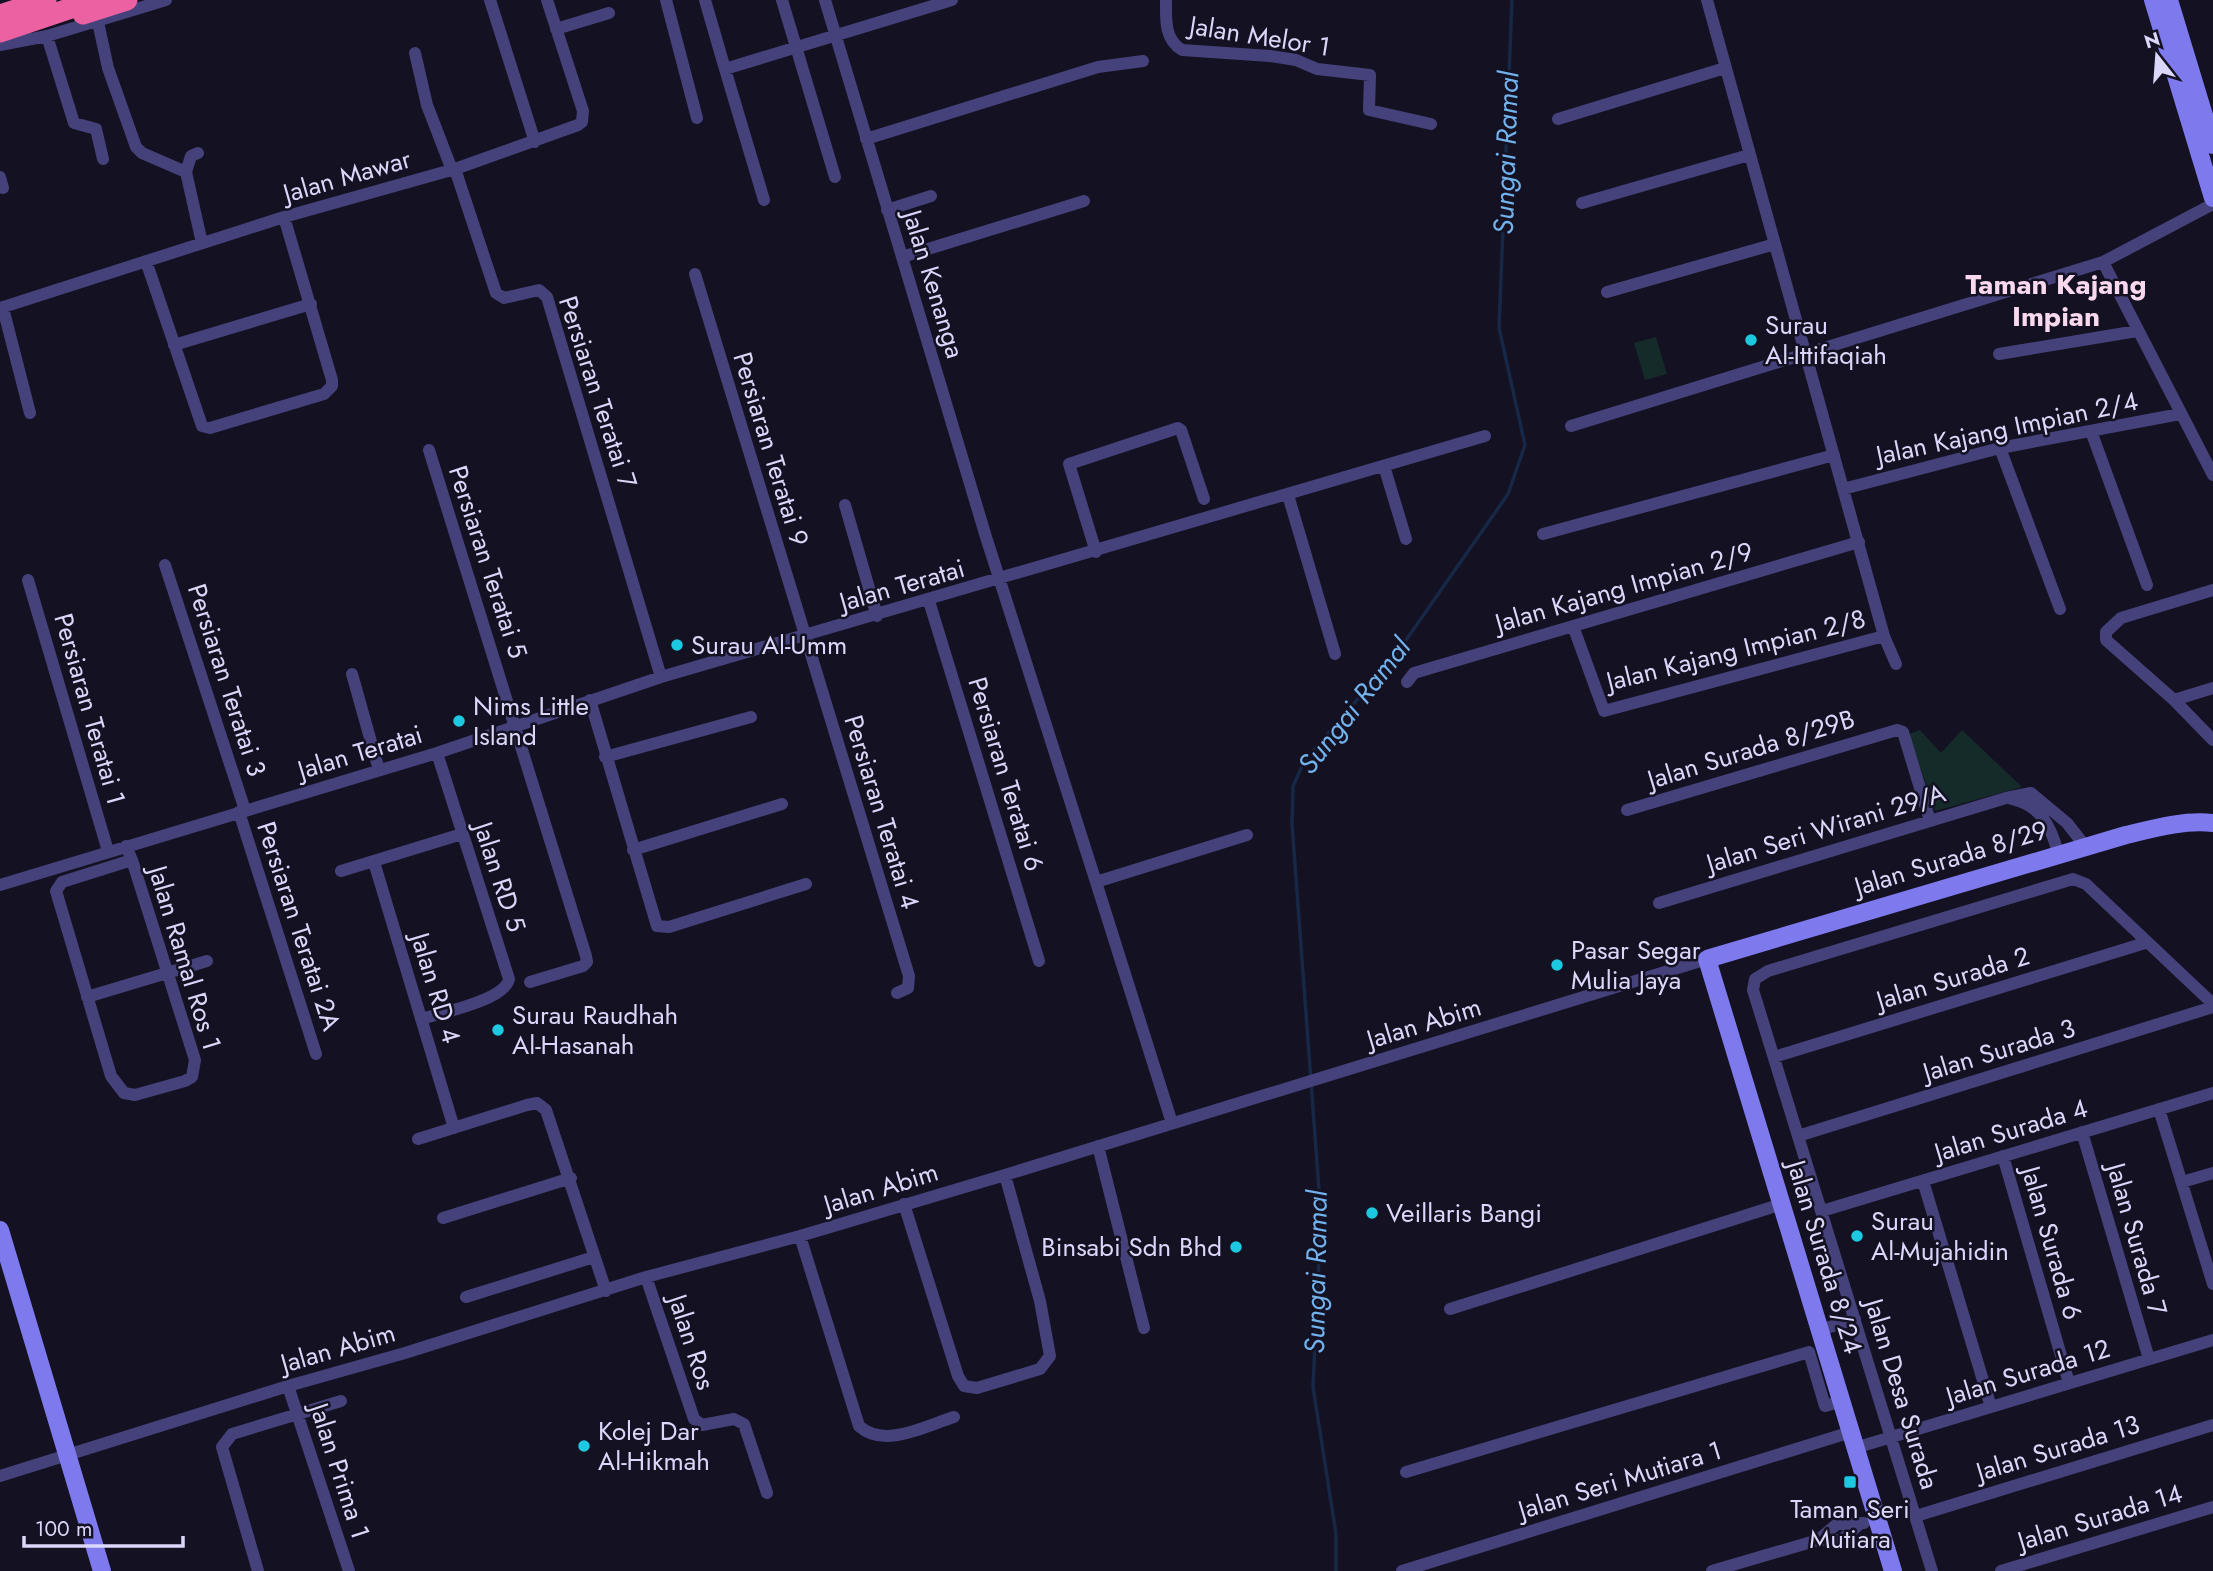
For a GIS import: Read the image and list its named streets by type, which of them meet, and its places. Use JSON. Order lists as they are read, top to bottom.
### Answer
{
  "streets": {
    "street": [
      "Jalan Melor 1",
      "Jalan Mawar",
      "Jalan Kenanga",
      "Persiaran Teratai 7",
      "Jalan Kajang Impian 2/4",
      "Persiaran Teratai 9",
      "Persiaran Teratai 5",
      "Jalan Teratai",
      "Jalan Kajang Impian 2/9",
      "Jalan Kajang Impian 2/8",
      "Persiaran Teratai 3",
      "Persiaran Teratai 1",
      "Jalan Surada 8/29B",
      "Persiaran Teratai 6",
      "Persiaran Teratai 4",
      "Jalan Seri Wirani 29/A",
      "Jalan Surada 8/29",
      "Jalan RD 5",
      "Persiaran Teratai 2A",
      "Jalan Ramal Ros 1",
      "Jalan Surada 2",
      "Jalan RD 4",
      "Jalan Abim",
      "Jalan Surada 3",
      "Jalan Surada 4",
      "Jalan Surada 7",
      "Jalan Surada 6",
      "Jalan Surada 8/24",
      "Jalan Ros",
      "Jalan Surada 12",
      "Jalan Desa Surada",
      "Jalan Surada 13",
      "Jalan Prima 1",
      "Jalan Seri Mutiara 1",
      "Jalan Surada 14"
    ]
  },
  "crossings": [
    ["Jalan Mawar", "Persiaran Teratai 7"],
    ["Jalan Kenanga", "Jalan Teratai"],
    ["Jalan Kenanga", "Jalan Abim"],
    ["Persiaran Teratai 7", "Jalan Teratai"],
    ["Persiaran Teratai 9", "Jalan Teratai"],
    ["Persiaran Teratai 9", "Persiaran Teratai 4"],
    ["Persiaran Teratai 5", "Jalan Teratai"],
    ["Jalan Teratai", "Persiaran Teratai 3"],
    ["Jalan Teratai", "Persiaran Teratai 1"],
    ["Jalan Teratai", "Persiaran Teratai 6"],
    ["Jalan Teratai", "Persiaran Teratai 4"],
    ["Jalan Teratai", "Jalan RD 5"],
    ["Jalan Teratai", "Persiaran Teratai 2A"],
    ["Jalan Teratai", "Jalan Ramal Ros 1"],
    ["Jalan Kajang Impian 2/9", "Jalan Kajang Impian 2/8"],
    ["Persiaran Teratai 3", "Persiaran Teratai 2A"],
    ["Jalan Surada 8/29B", "Jalan Seri Wirani 29/A"],
    ["Jalan Seri Wirani 29/A", "Jalan Surada 8/29"],
    ["Jalan Surada 8/29", "Jalan Abim"],
    ["Jalan Surada 8/29", "Jalan Surada 8/24"],
    ["Jalan RD 5", "Jalan RD 4"],
    ["Jalan Surada 2", "Jalan Desa Surada"],
    ["Jalan Abim", "Jalan Surada 8/24"],
    ["Jalan Abim", "Jalan Ros"],
    ["Jalan Abim", "Jalan Prima 1"],
    ["Jalan Surada 3", "Jalan Desa Surada"],
    ["Jalan Surada 4", "Jalan Surada 7"],
    ["Jalan Surada 4", "Jalan Surada 6"],
    ["Jalan Surada 4", "Jalan Desa Surada"],
    ["Jalan Surada 7", "Jalan Surada 12"],
    ["Jalan Surada 6", "Jalan Surada 12"],
    ["Jalan Surada 8/24", "Jalan Surada 12"],
    ["Jalan Surada 8/24", "Jalan Seri Mutiara 1"],
    ["Jalan Surada 12", "Jalan Desa Surada"],
    ["Jalan Surada 12", "Jalan Seri Mutiara 1"],
    ["Jalan Desa Surada", "Jalan Surada 13"]
  ],
  "districts": ["Taman Kajang Impian"],
  "water": ["Sungai Ramal"],
  "places": {
    "other": [
      "Surau Al-Ittifaqiah",
      "Surau Al-Umm",
      "Nims Little Island",
      "Pasar Segar Mulia Jaya",
      "Surau Raudhah Al-Hasanah",
      "Veillaris Bangi",
      "Surau Al-Mujahidin",
      "Binsabi Sdn Bhd",
      "Kolej Dar Al-Hikmah"
    ],
    "transit": ["Taman Seri Mutiara"]
  },
  "scale_bar": "100 m",
  "north": "top"
}
